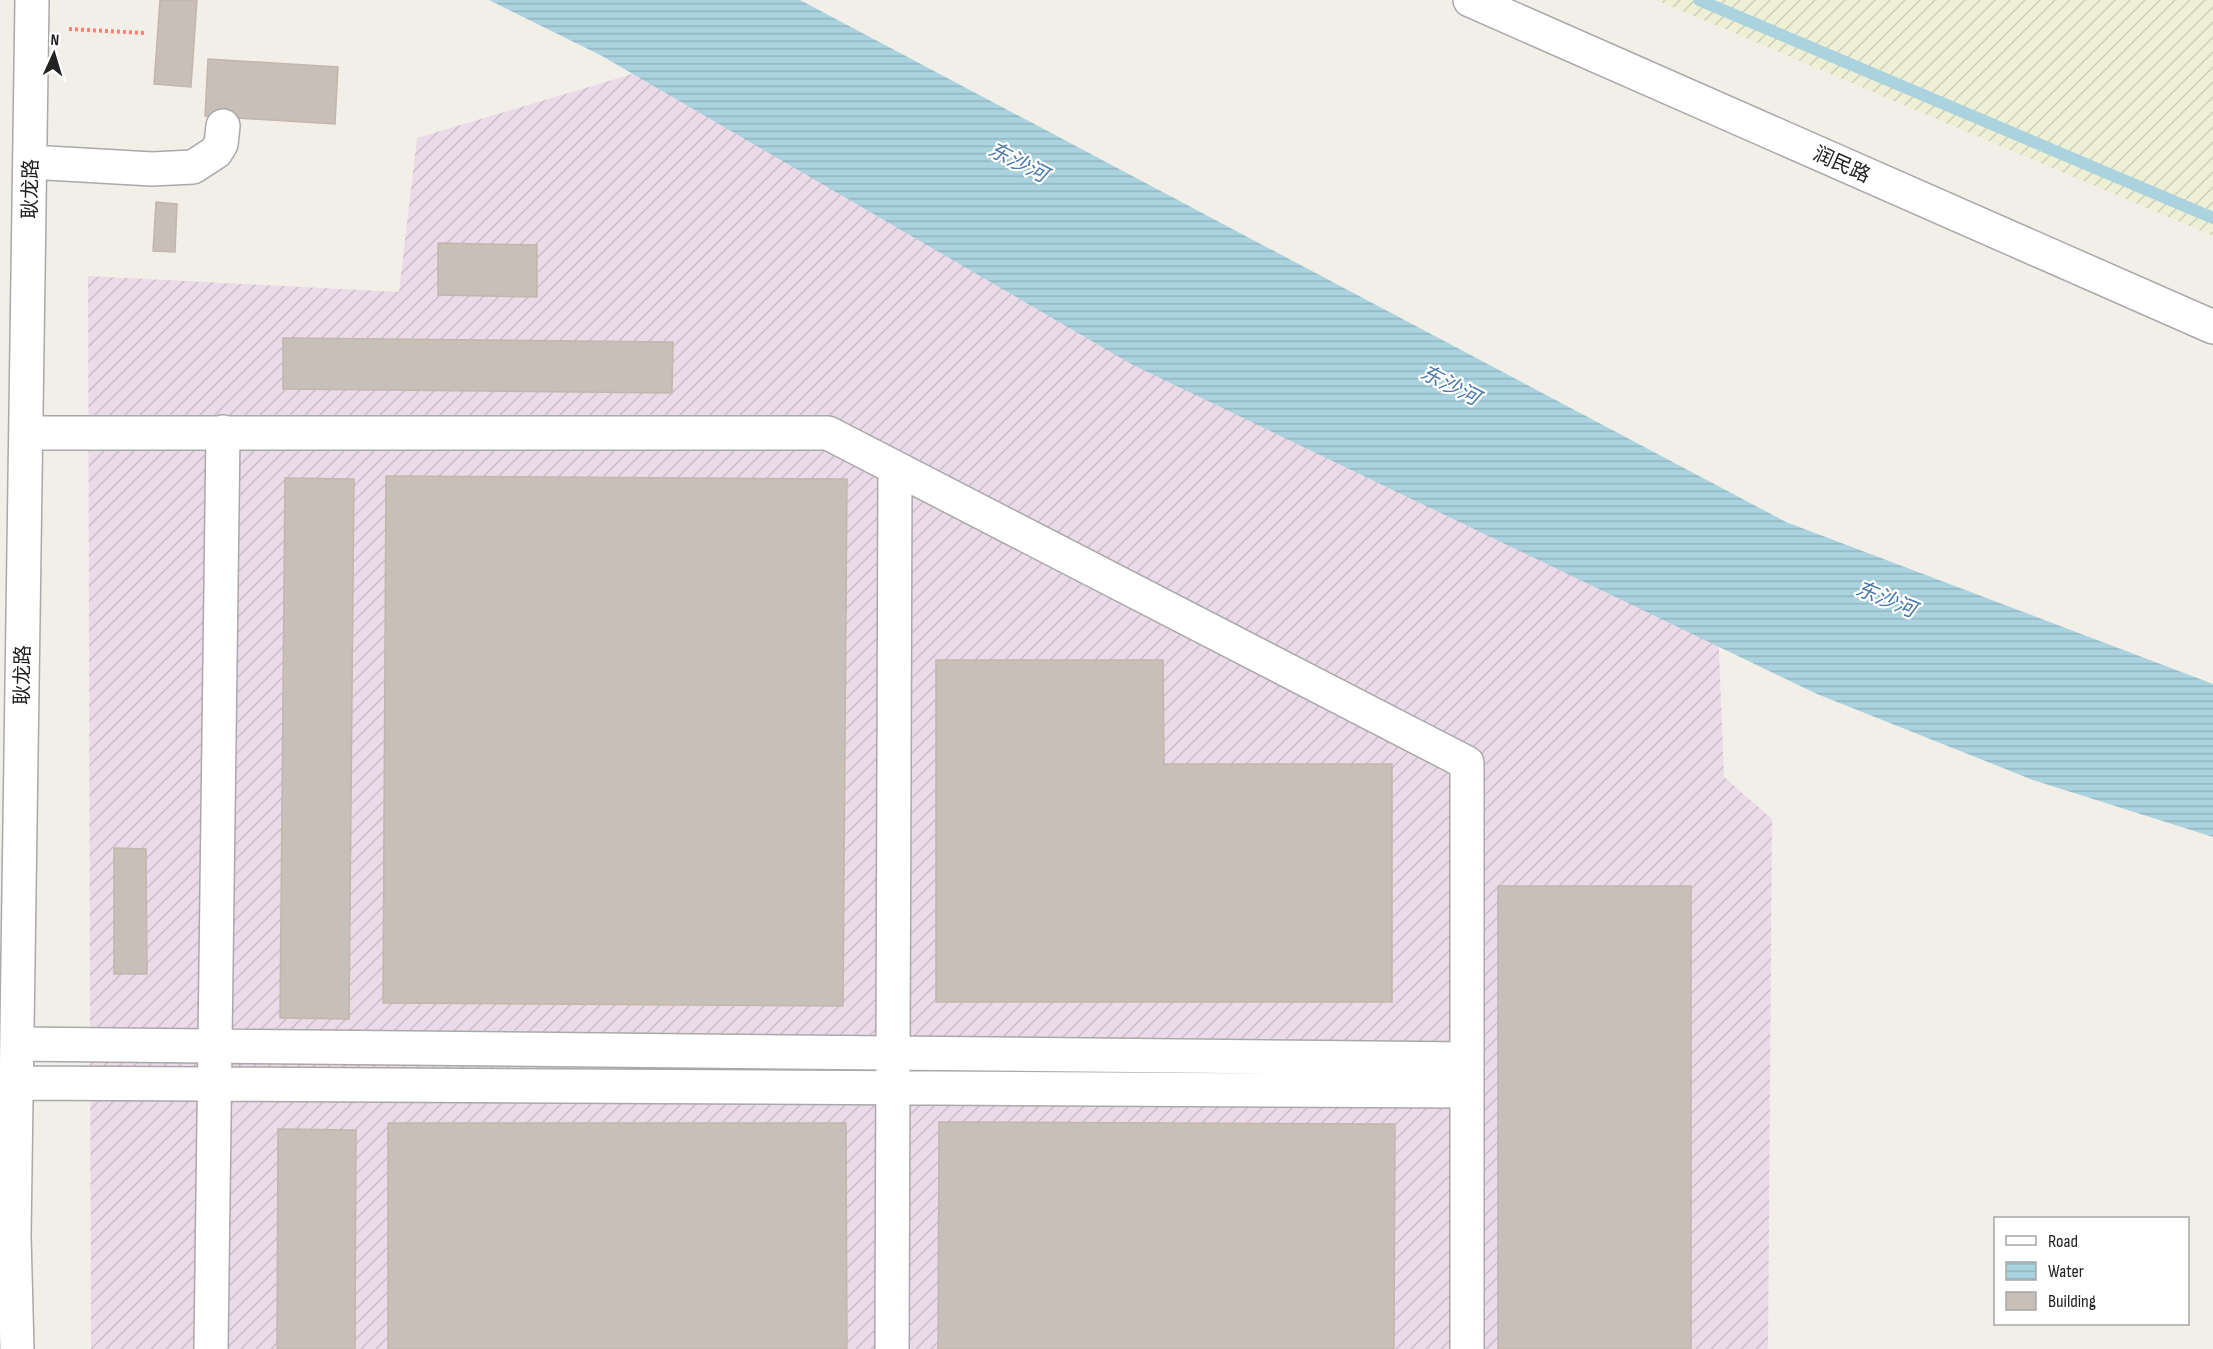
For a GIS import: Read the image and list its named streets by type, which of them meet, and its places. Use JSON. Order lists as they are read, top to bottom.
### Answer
{
  "streets": {
    "street": ["润民路", "耿龙路"]
  },
  "water": ["东沙河"],
  "legend": ["Road", "Water", "Building"],
  "north": "top"
}
